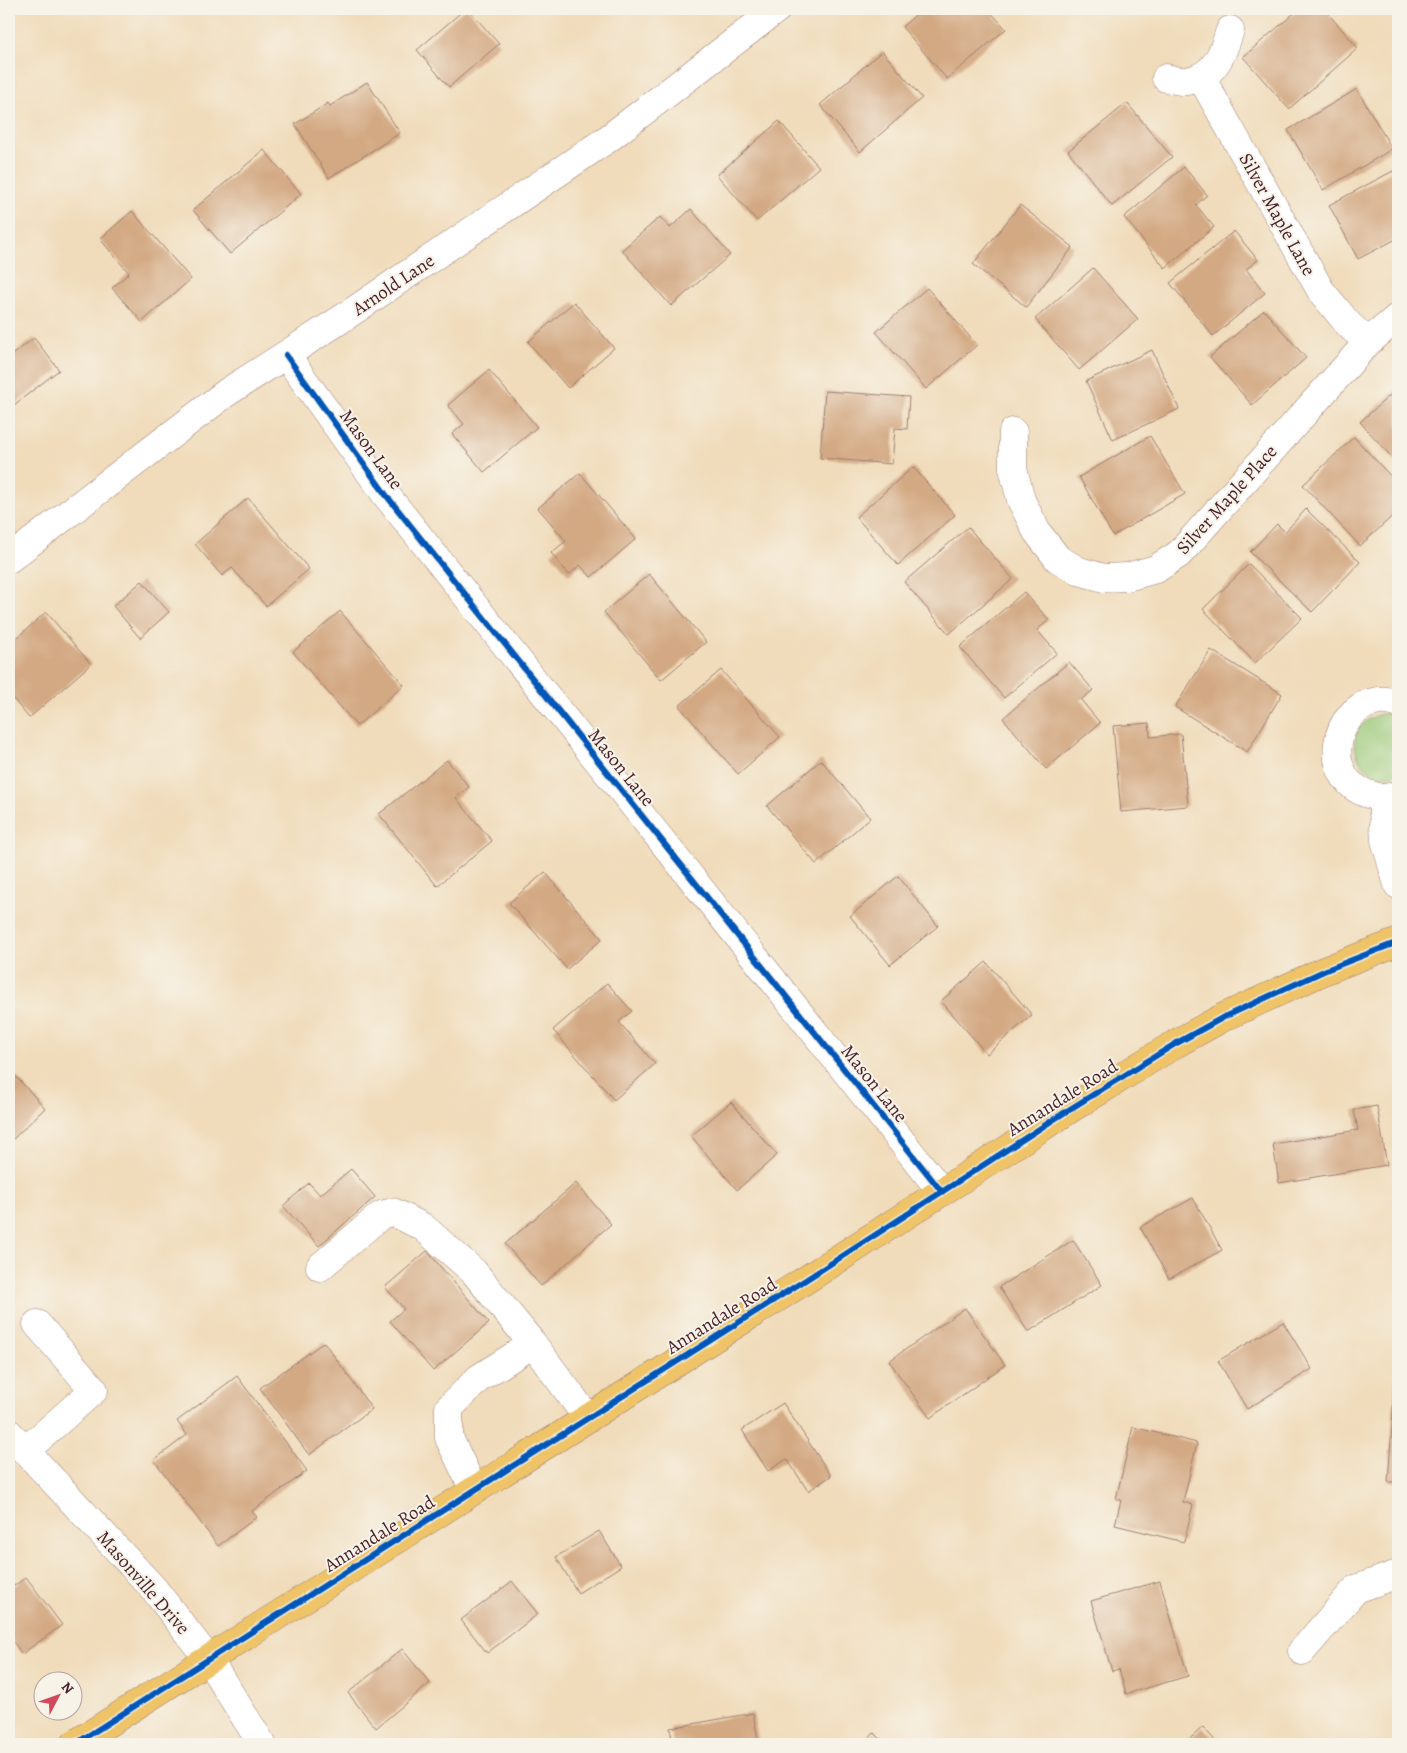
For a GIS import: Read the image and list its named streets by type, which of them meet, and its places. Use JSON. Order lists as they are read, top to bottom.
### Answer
{
  "streets": {
    "main road": ["Annandale Road"],
    "street": [
      "Silver Maple Lane",
      "Arnold Lane",
      "Mason Lane",
      "Silver Maple Place",
      "Masonville Drive"
    ]
  },
  "crossings": [
    ["Silver Maple Lane", "Silver Maple Place"],
    ["Arnold Lane", "Mason Lane"],
    ["Mason Lane", "Annandale Road"],
    ["Annandale Road", "Masonville Drive"]
  ],
  "north": "top right"
}
